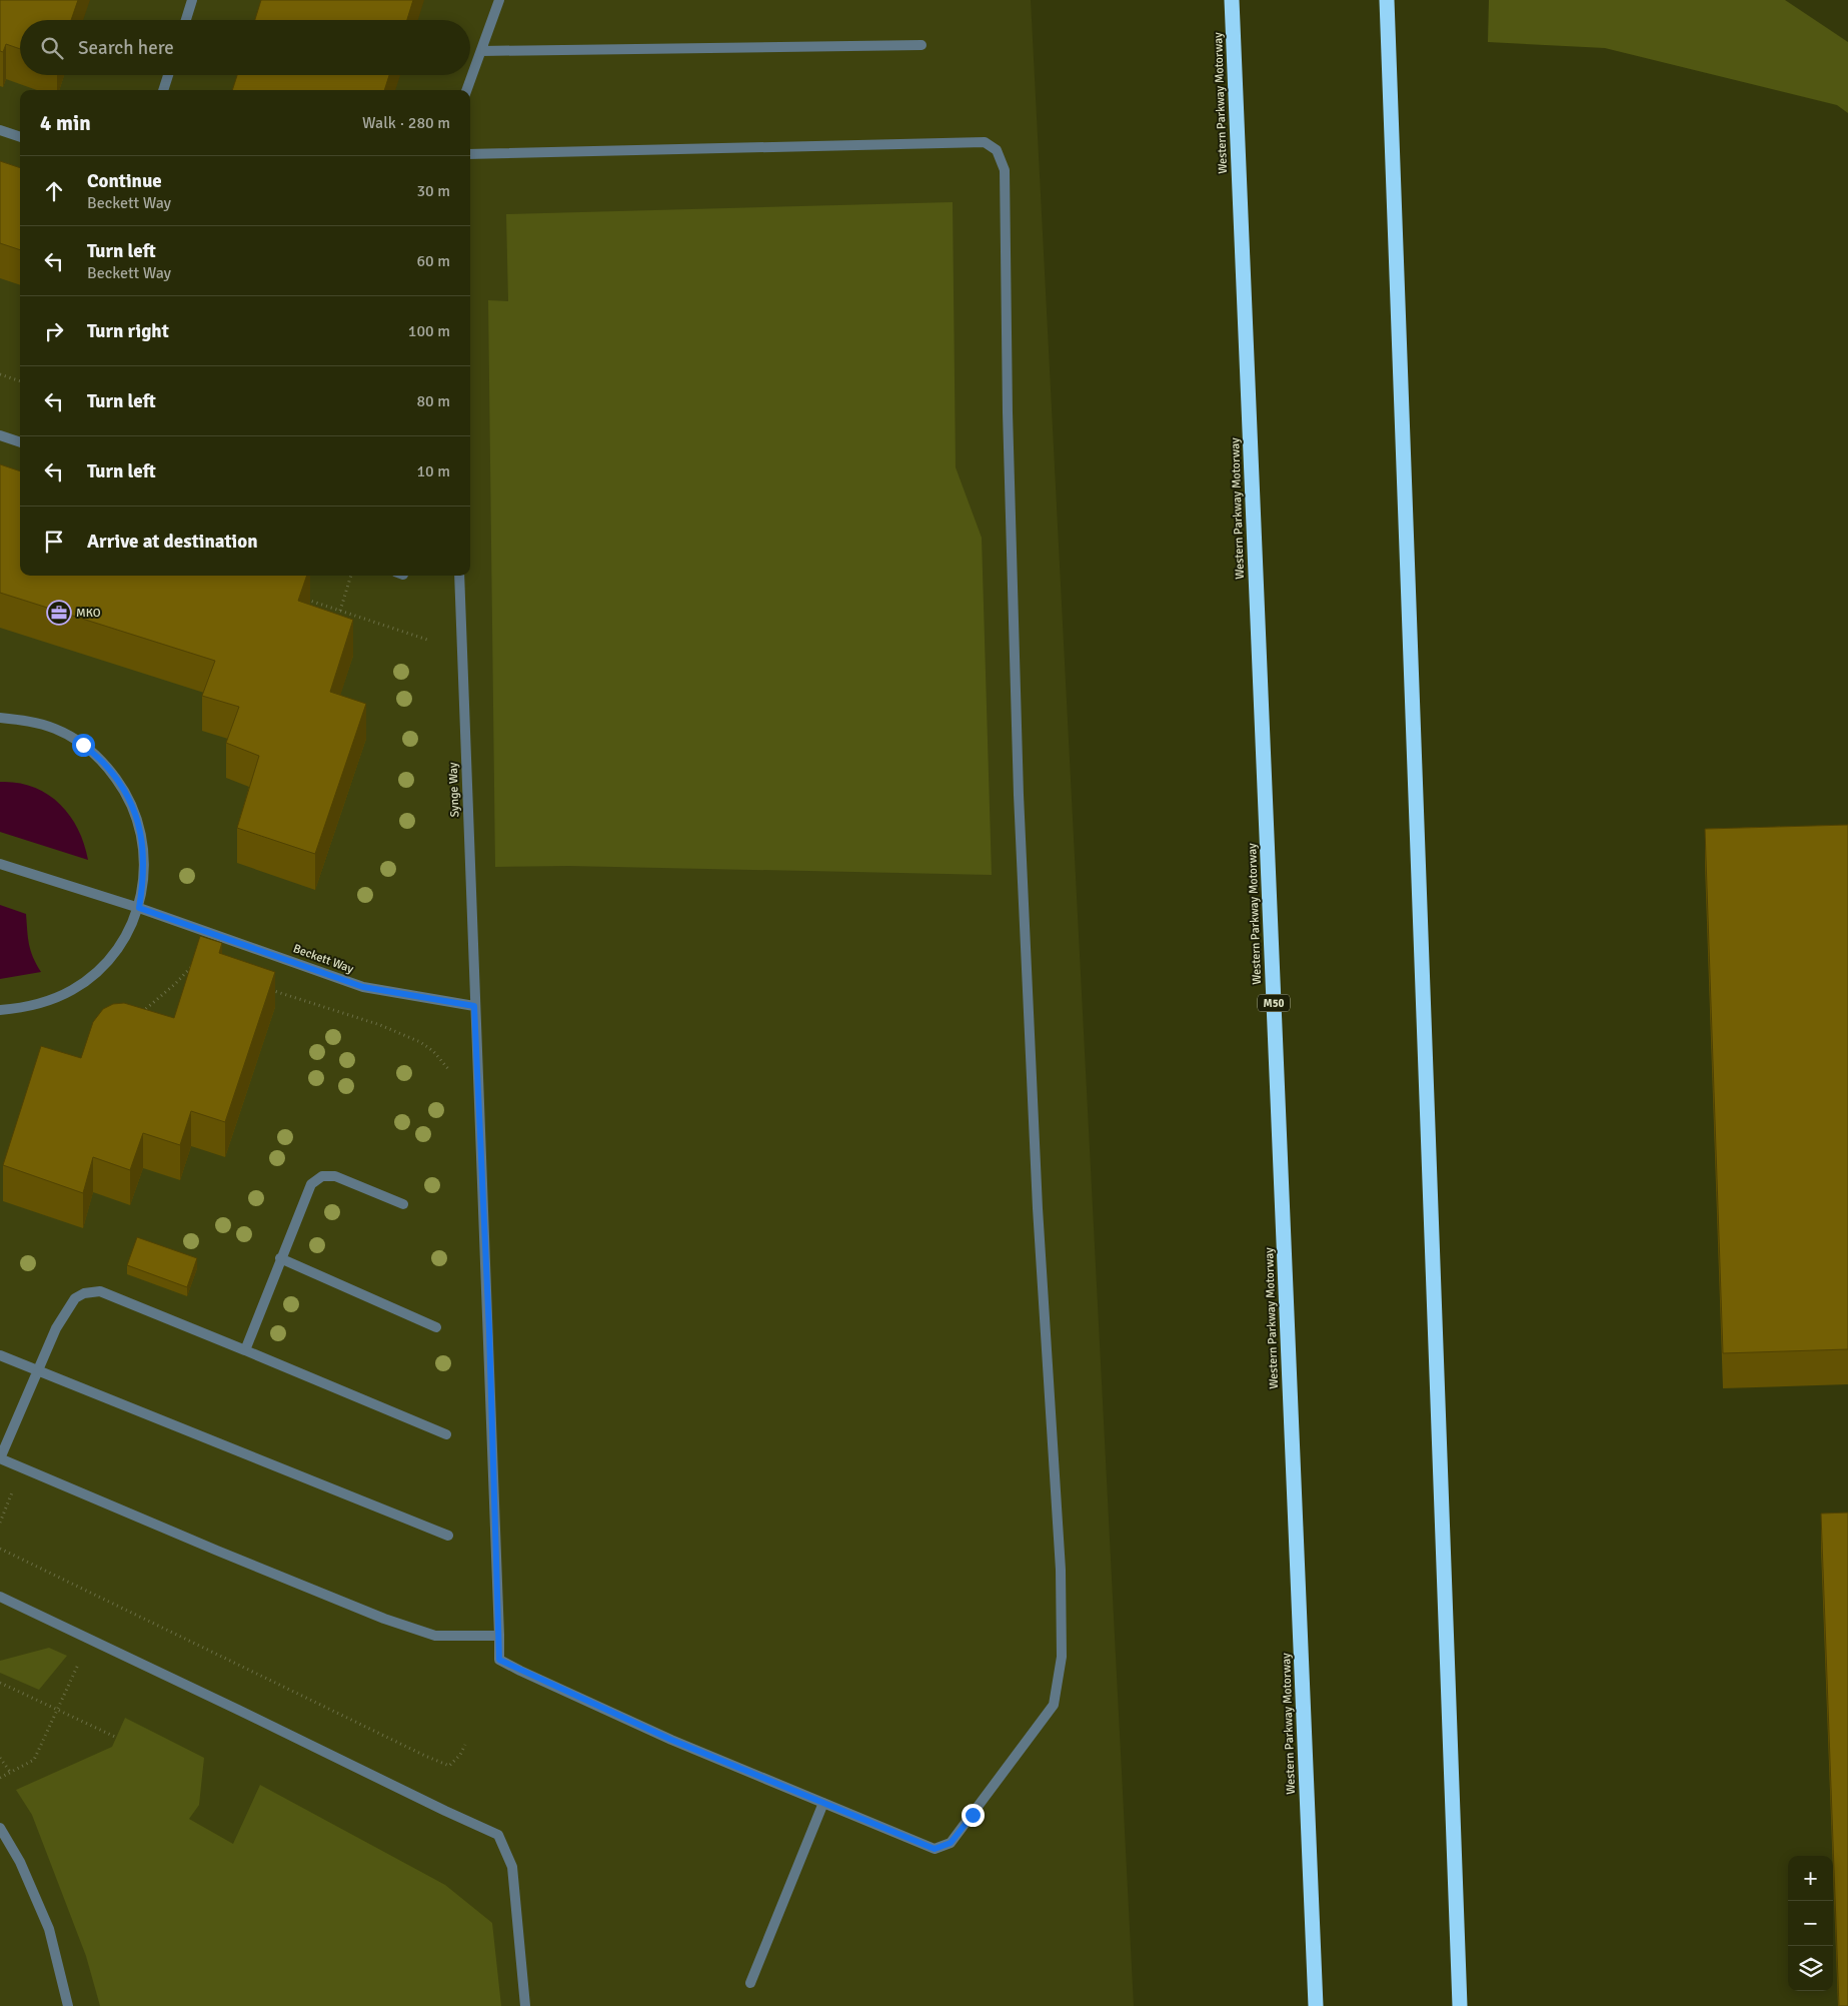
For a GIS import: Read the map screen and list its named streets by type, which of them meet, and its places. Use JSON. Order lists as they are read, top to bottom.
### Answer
{
  "streets": {
    "highway": ["Western Parkway Motorway", "M50"],
    "street": ["Synge Way", "Beckett Way"]
  },
  "crossings": [
    ["Synge Way", "Beckett Way"]
  ],
  "places": {
    "office": ["MKO"]
  },
  "page": {
    "search": "Search here",
    "heading": ["4 min", "Walk · 280 m"],
    "list": [
      ["Continue", "Beckett Way", "30 m"],
      ["Turn left", "Beckett Way", "60 m"],
      ["Turn right", "100 m"],
      ["Turn left", "80 m"],
      ["Turn left", "10 m"],
      "Arrive at destination"
    ],
    "map_buttons": ["+", "−"]
  }
}
